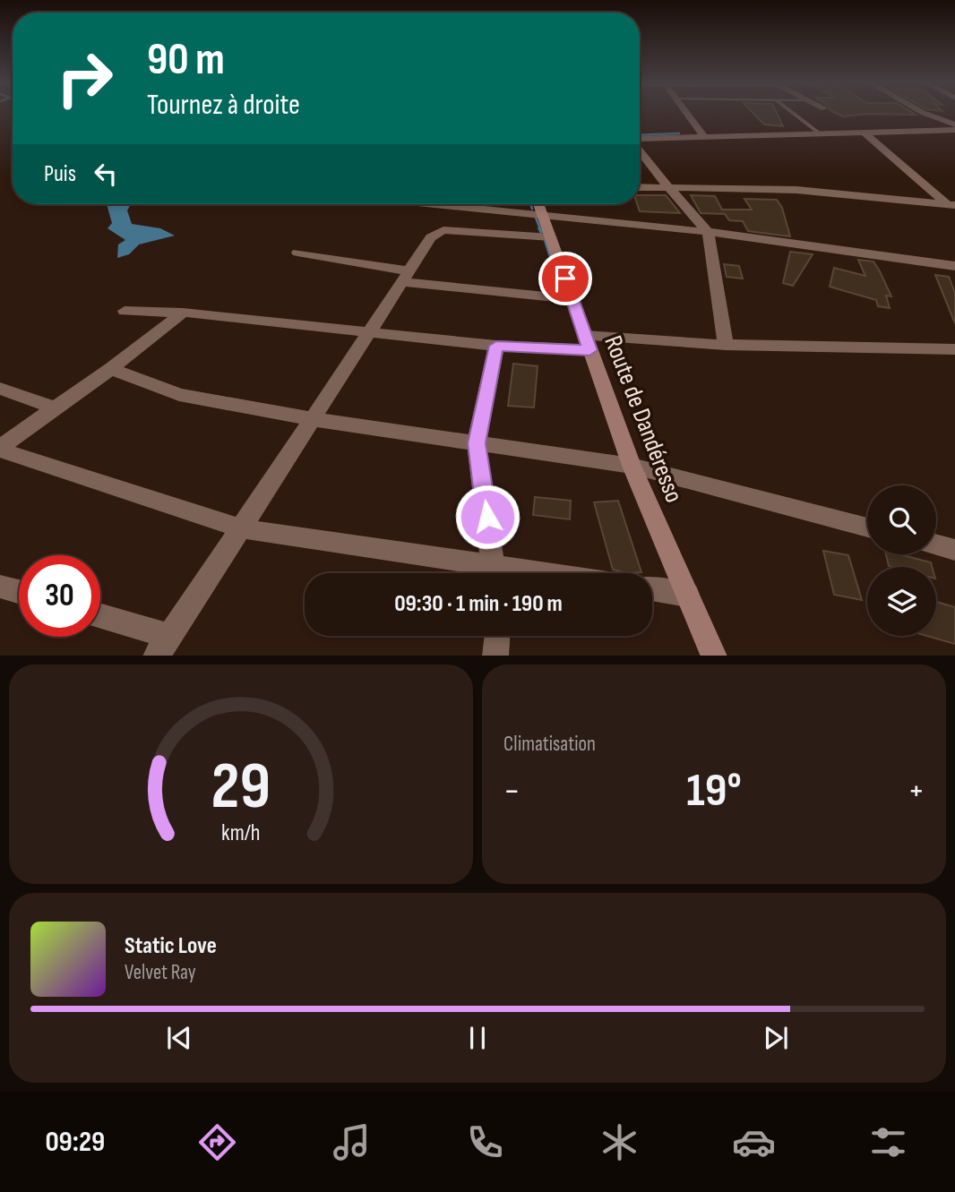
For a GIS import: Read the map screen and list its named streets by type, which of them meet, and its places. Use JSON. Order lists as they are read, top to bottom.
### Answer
{
  "streets": {
    "street": ["Route de Dandéresso"]
  },
  "page": {
    "turn": ["90 m", "Tournez à droite"],
    "then": "Puis",
    "limit": "30",
    "trip": "09:30 · 1 min · 190 m",
    "tile": "Climatisation",
    "heat": ["−", "19°", "+"],
    "song": ["Static Love", "Velvet Ray"],
    "tabs": "09:29",
    "gauge": ["29", "km/h"]
  }
}
